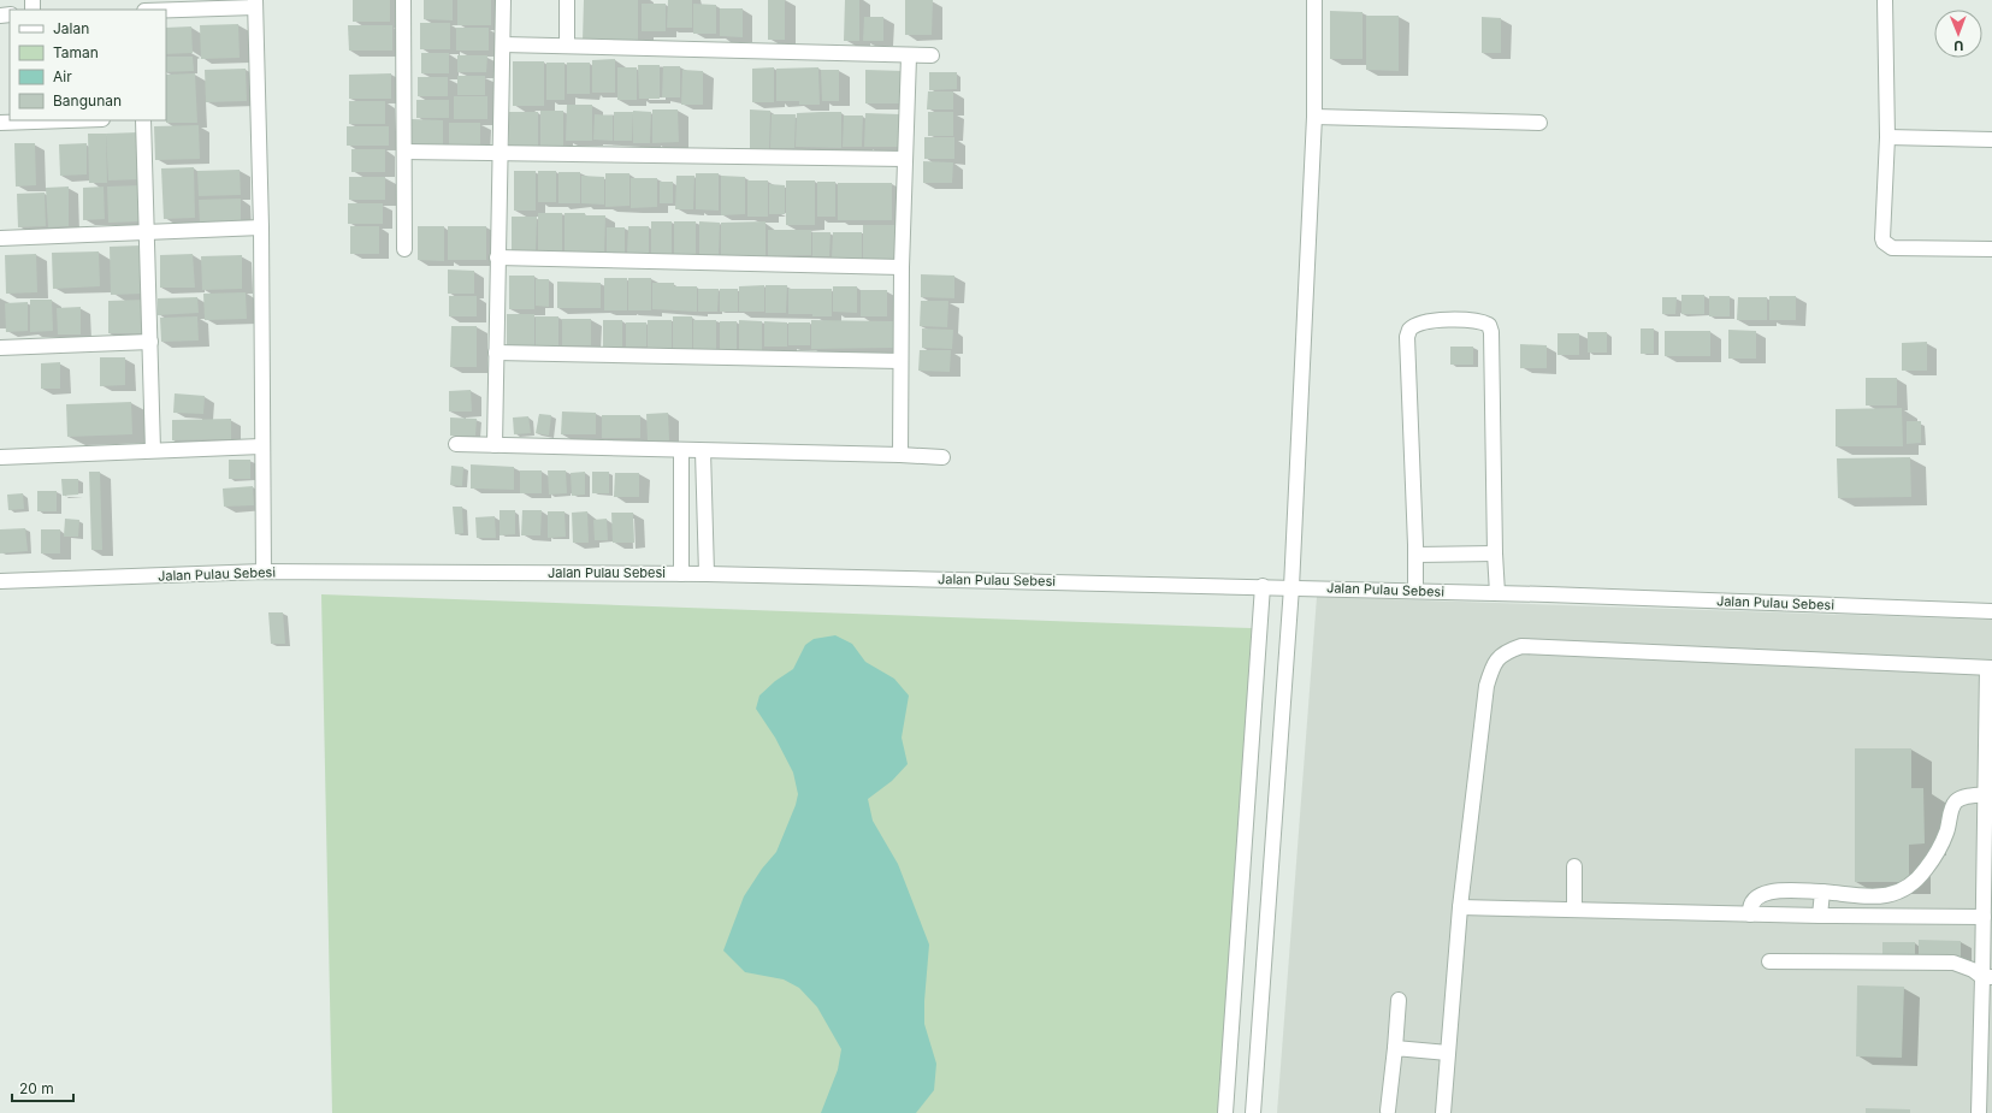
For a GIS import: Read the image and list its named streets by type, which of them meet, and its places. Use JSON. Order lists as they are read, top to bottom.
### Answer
{
  "streets": {
    "street": ["Jalan Pulau Sebesi"]
  },
  "legend": [
    "Jalan",
    "Taman",
    "Air",
    "Bangunan"
  ],
  "scale_bar": "20 m",
  "north": "bottom"
}
